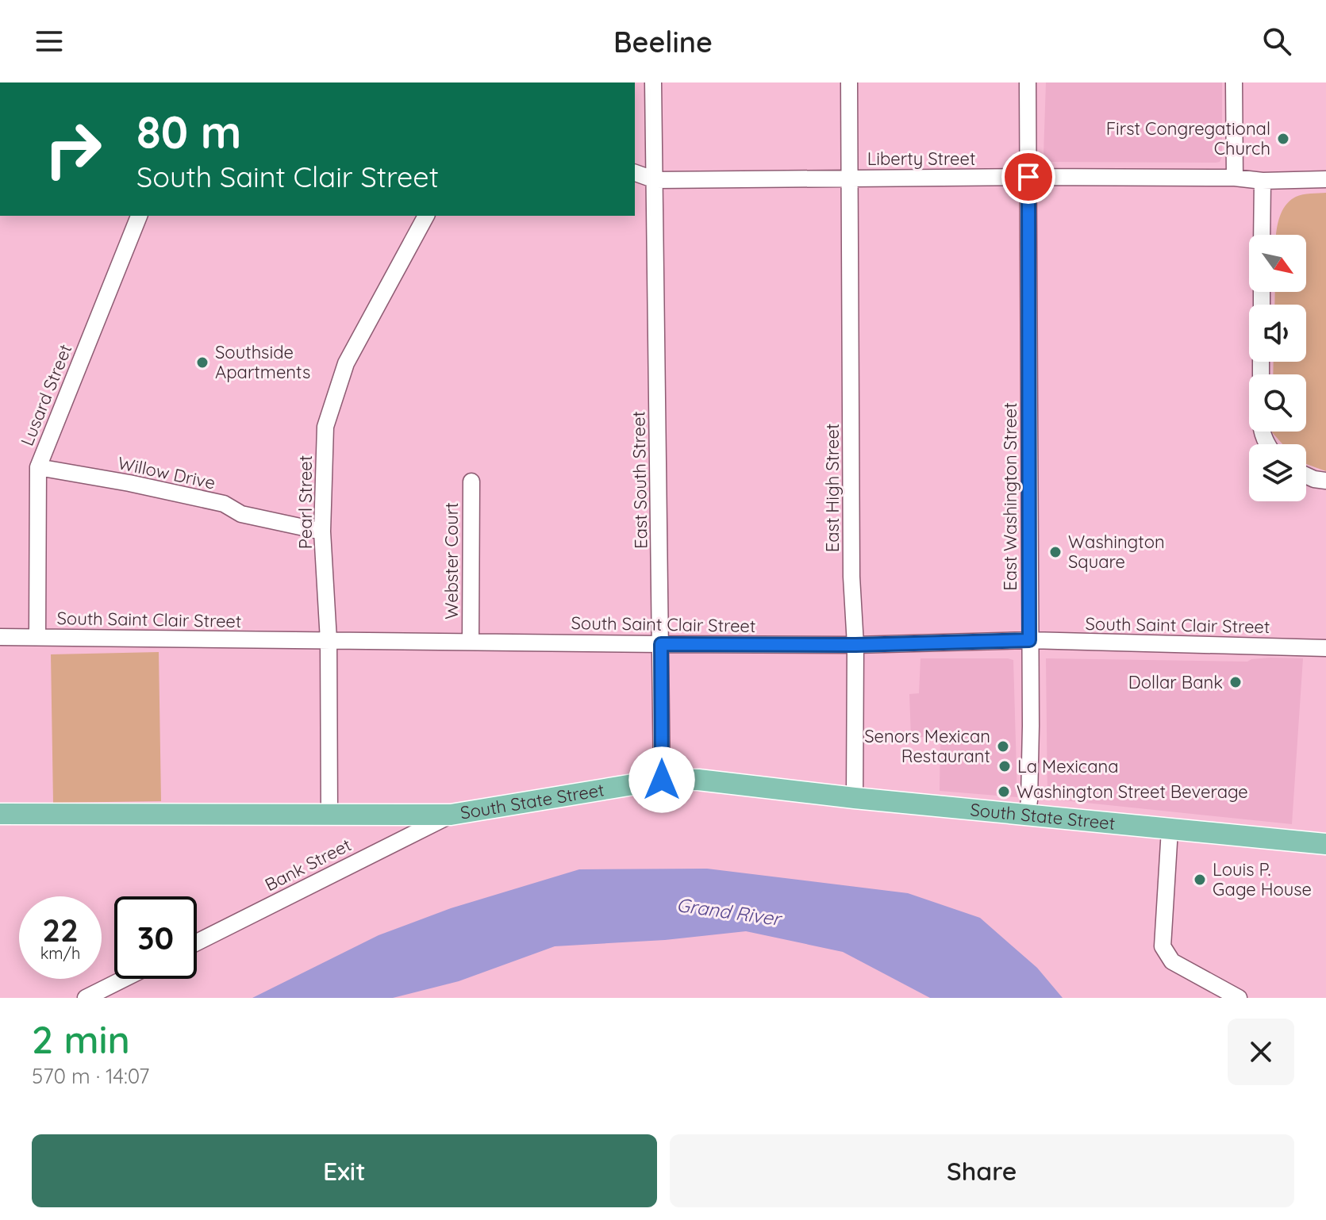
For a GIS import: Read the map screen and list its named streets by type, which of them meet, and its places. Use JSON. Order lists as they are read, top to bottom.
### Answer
{
  "streets": {
    "main road": ["South State Street"],
    "street": [
      "Liberty Street",
      "Lusard Street",
      "Willow Drive",
      "East South Street",
      "East High Street",
      "East Washington Street",
      "Pearl Street",
      "Webster Court",
      "South Saint Clair Street",
      "Bank Street"
    ]
  },
  "crossings": [
    ["Liberty Street", "East South Street"],
    ["Liberty Street", "East High Street"],
    ["Liberty Street", "East Washington Street"],
    ["Lusard Street", "Willow Drive"],
    ["Lusard Street", "South Saint Clair Street"],
    ["Willow Drive", "Pearl Street"],
    ["East South Street", "South Saint Clair Street"],
    ["East South Street", "South State Street"],
    ["East High Street", "South Saint Clair Street"],
    ["East High Street", "South State Street"],
    ["East Washington Street", "South Saint Clair Street"],
    ["East Washington Street", "South State Street"],
    ["Pearl Street", "South Saint Clair Street"],
    ["Pearl Street", "South State Street"],
    ["Webster Court", "South Saint Clair Street"],
    ["South State Street", "Bank Street"]
  ],
  "water": ["Grand River"],
  "places": [
    "First Congregational Church",
    "Southside Apartments",
    "Washington Square",
    "Dollar Bank",
    "Senors Mexican Restaurant",
    "La Mexicana",
    "Washington Street Beverage",
    "Louis P. Gage House"
  ],
  "north": "bottom right",
  "page": {
    "header": "Beeline",
    "turn": ["80 m", "South Saint Clair Street"],
    "speed": "22 km/h",
    "limit": "30",
    "heading": ["2 min", "570 m · 14:07"],
    "buttons": ["Exit", "Share"]
  }
}
